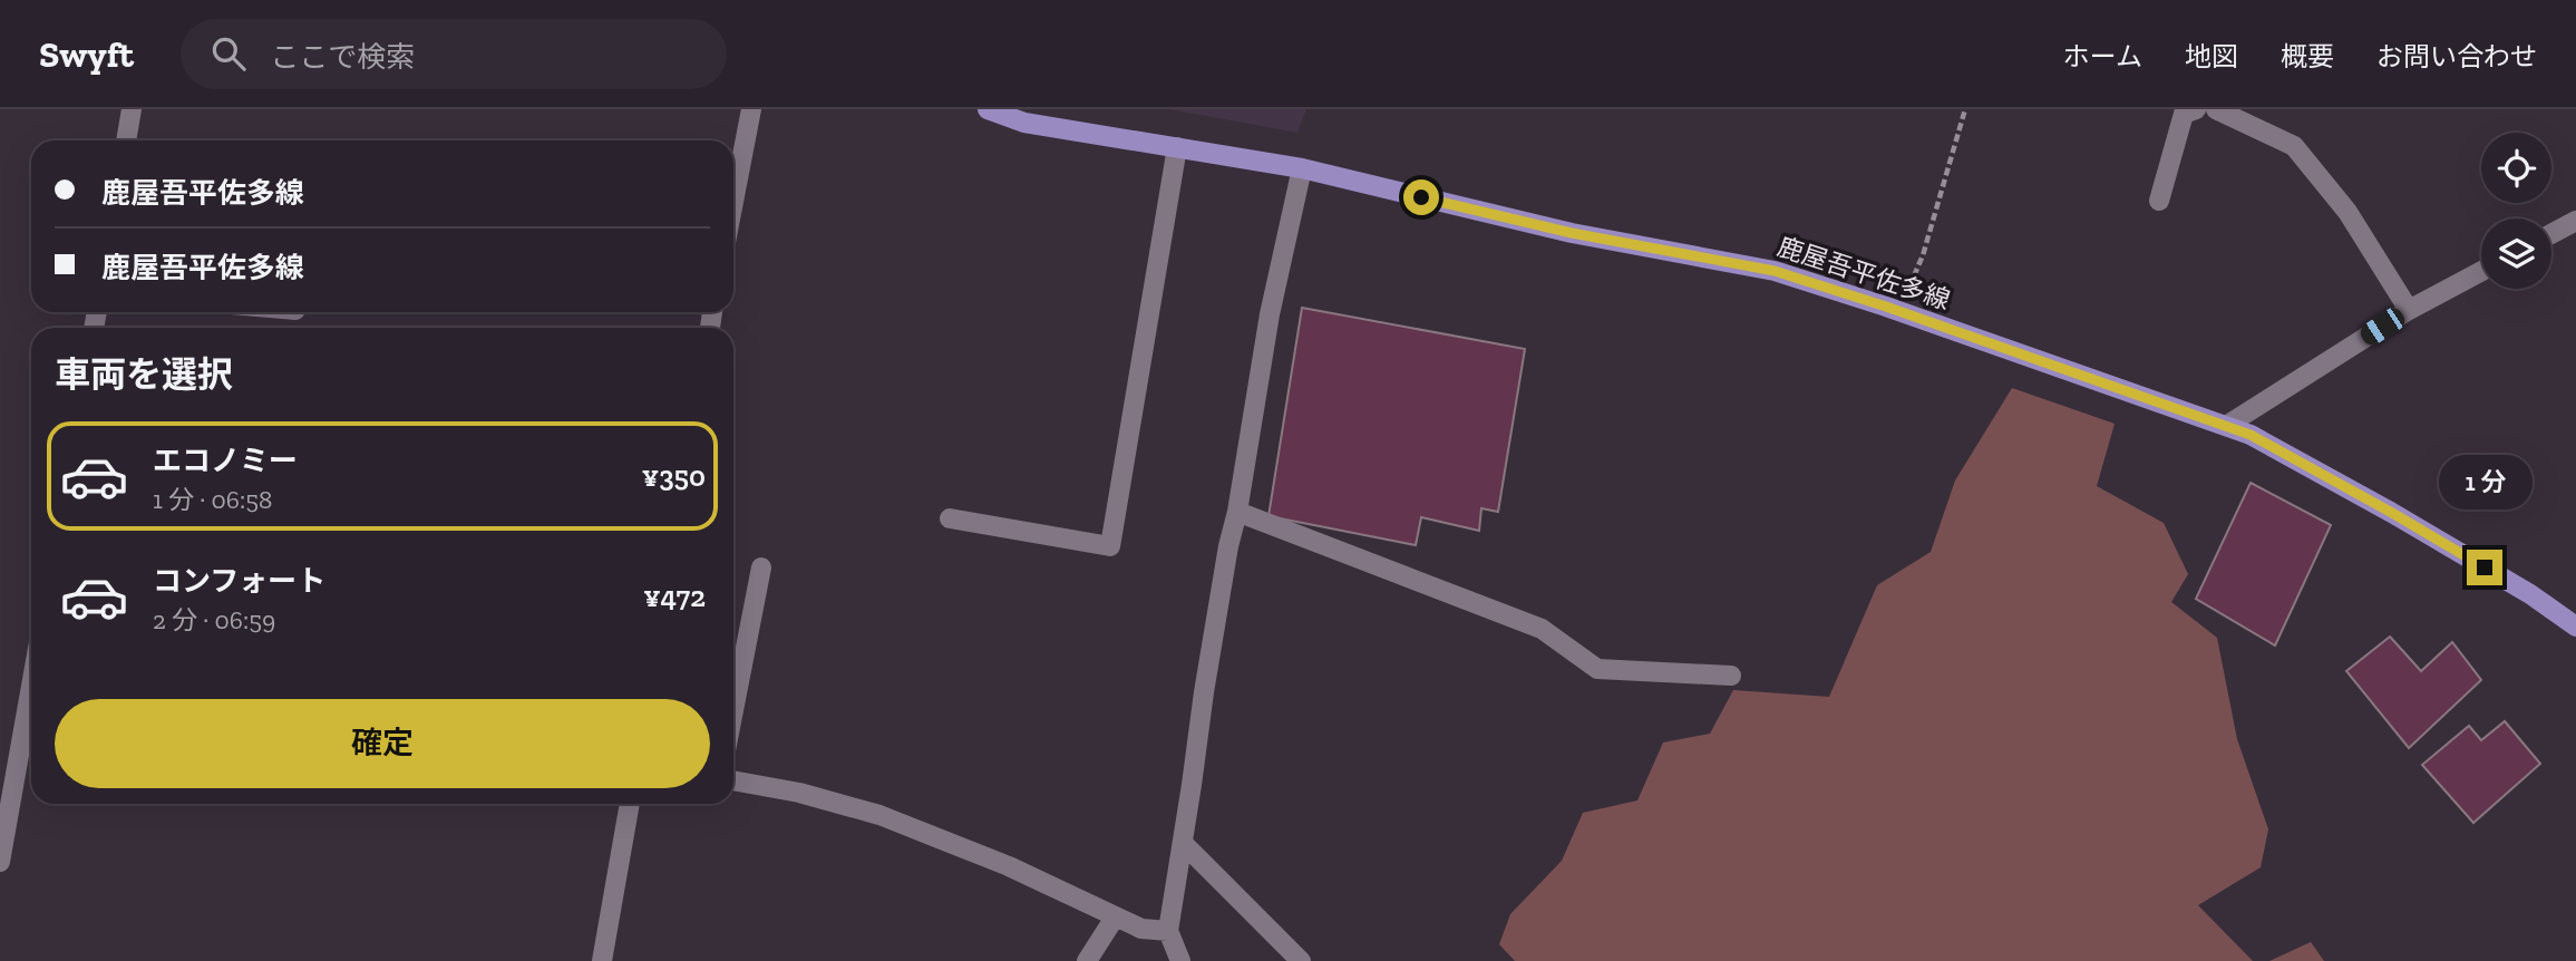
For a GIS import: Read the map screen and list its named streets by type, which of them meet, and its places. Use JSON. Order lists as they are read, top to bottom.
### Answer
{
  "streets": {
    "main road": ["鹿屋吾平佐多線"]
  },
  "page": {
    "header": "Swyft",
    "search": "ここで検索",
    "nav": [
      "ホーム",
      "地図",
      "概要",
      "お問い合わせ"
    ],
    "banner": ["鹿屋吾平佐多線", "鹿屋吾平佐多線"],
    "heading": "車両を選択",
    "list": [
      {
        "name": "エコノミー",
        "note": "1 分 · 06:58",
        "value": "¥350"
      },
      {
        "name": "コンフォート",
        "note": "2 分 · 06:59",
        "value": "¥472"
      }
    ],
    "bubble": "1 分",
    "buttons": "確定"
  }
}
